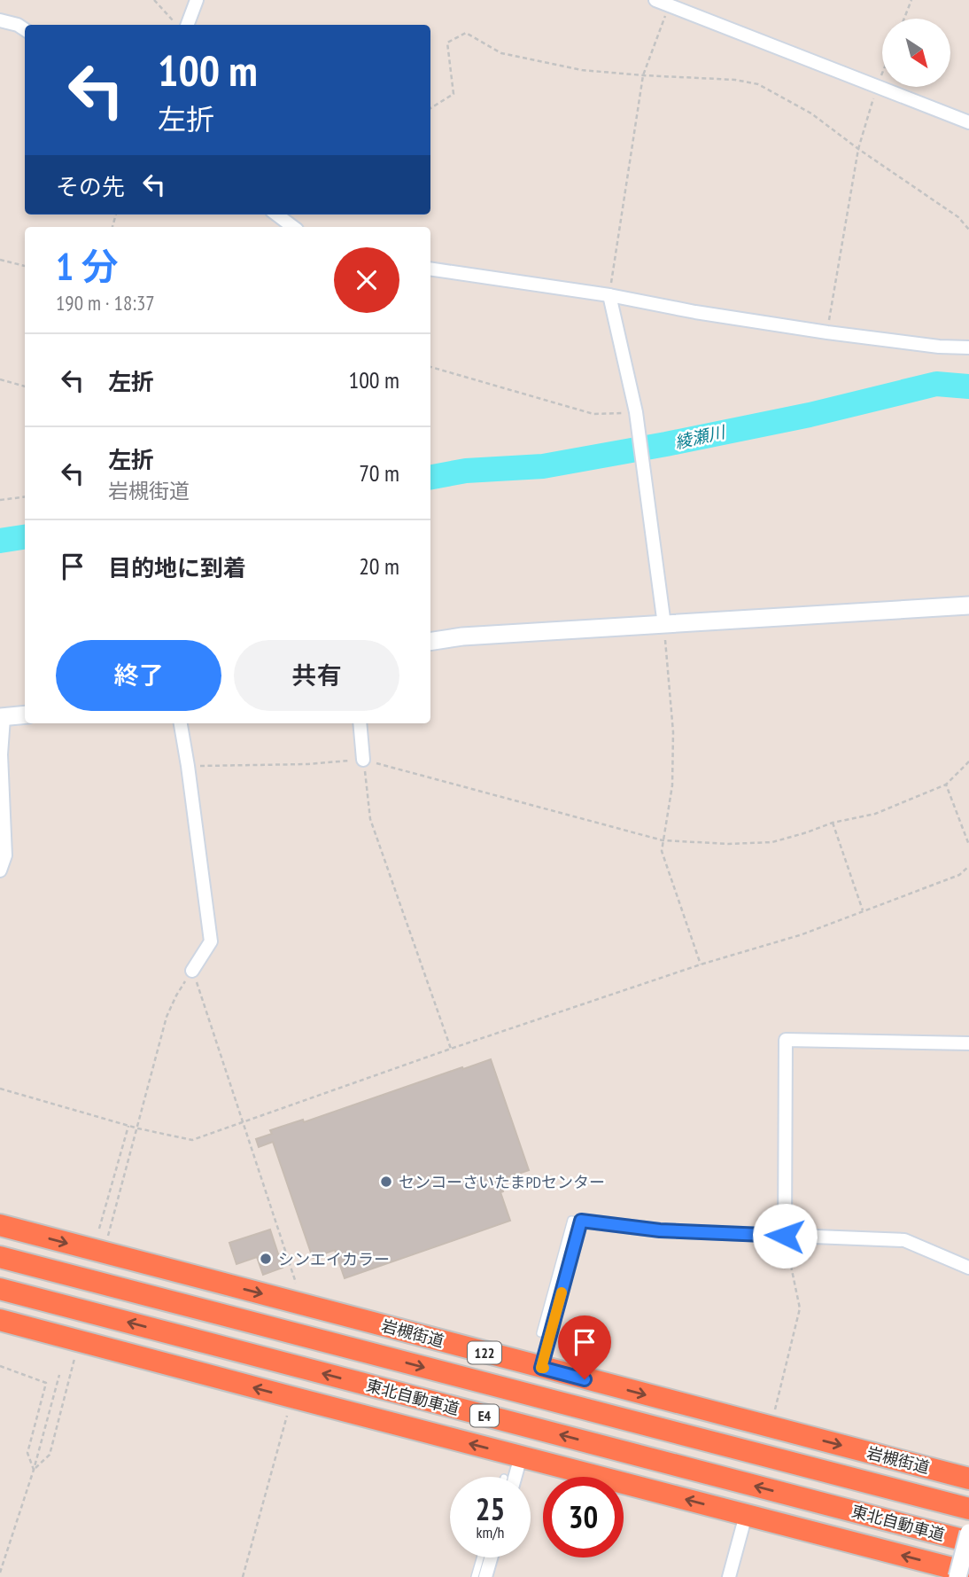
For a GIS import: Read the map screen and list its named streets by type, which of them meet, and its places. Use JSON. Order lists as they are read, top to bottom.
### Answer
{
  "streets": {
    "highway": [
      "岩槻街道",
      "122",
      "東北自動車道",
      "E4"
    ]
  },
  "water": ["綾瀬川"],
  "places": ["センコーさいたまPDセンター", "シンエイカラー"],
  "north": "bottom right",
  "page": {
    "turn": ["100 m", "左折"],
    "then": "その先",
    "heading": ["1 分", "190 m · 18:37"],
    "list": [
      {
        "name": "左折",
        "value": "100 m"
      },
      {
        "name": "左折",
        "note": "岩槻街道",
        "value": "70 m"
      },
      {
        "name": "目的地に到着",
        "value": "20 m"
      }
    ],
    "buttons": ["終了", "共有"],
    "speed": "25 km/h",
    "limit": "30"
  }
}
